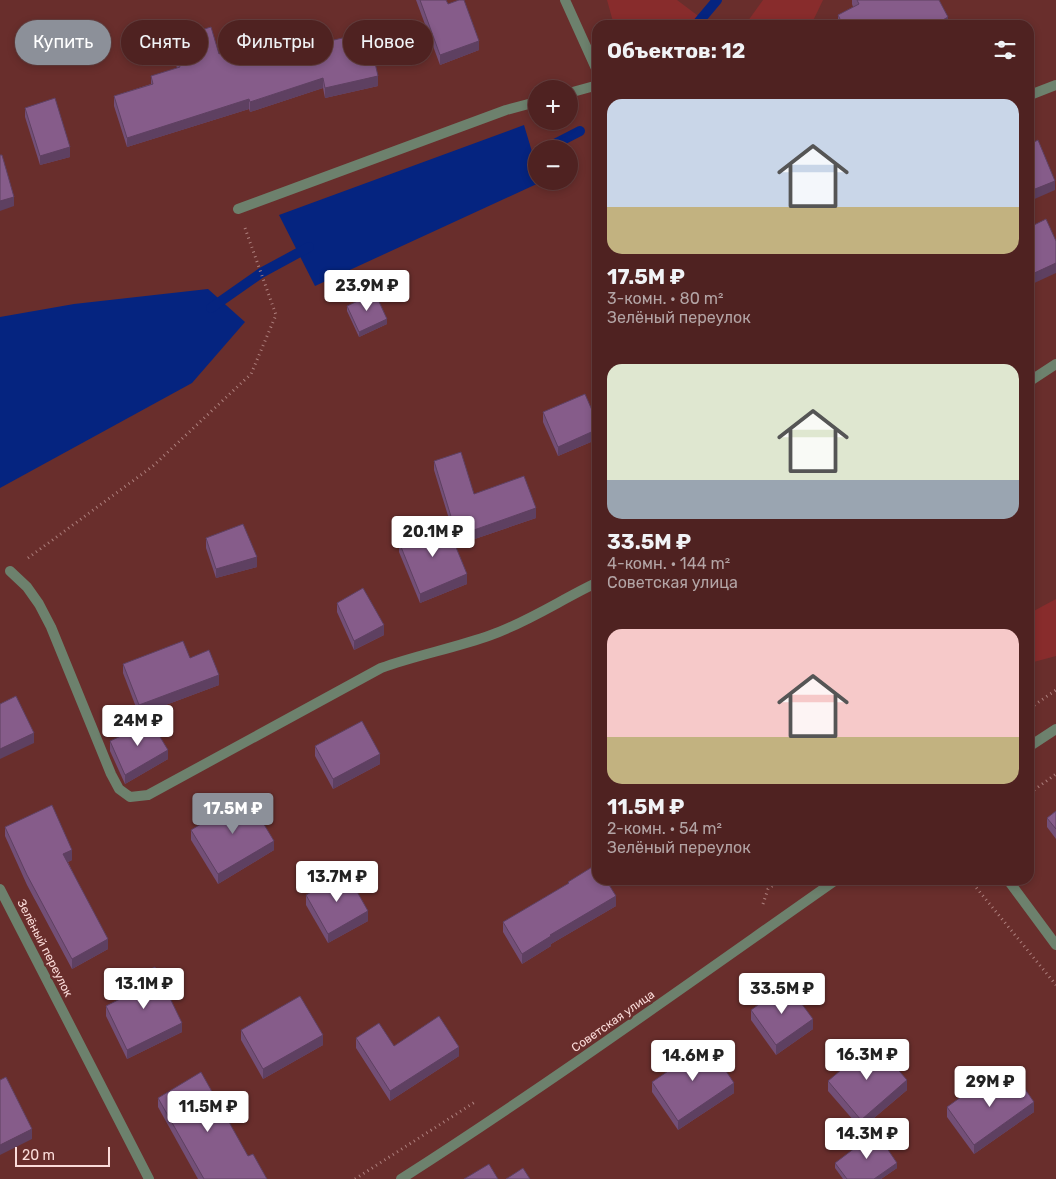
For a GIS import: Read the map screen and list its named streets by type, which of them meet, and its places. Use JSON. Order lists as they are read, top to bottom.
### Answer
{
  "streets": {
    "street": ["Зелёный переулок", "Советская улица"]
  },
  "scale_bar": "20 m",
  "page": {
    "chip": [
      "Купить",
      "Снять",
      "Фильтры",
      "Новое"
    ],
    "heading": "Объектов: 12",
    "map_buttons": ["+", "−"],
    "list": [
      {
        "name": "17.5M ₽",
        "note": "3-комн. · 80 m² · Зелёный переулок"
      },
      {
        "name": "33.5M ₽",
        "note": "4-комн. · 144 m² · Советская улица"
      },
      {
        "name": "11.5M ₽",
        "note": "2-комн. · 54 m² · Зелёный переулок"
      }
    ],
    "price": [
      "23.9M ₽",
      "20.1M ₽",
      "24M ₽",
      "17.5M ₽",
      "13.7M ₽",
      "13.1M ₽",
      "33.5M ₽",
      "16.3M ₽",
      "14.6M ₽",
      "29M ₽",
      "11.5M ₽",
      "14.3M ₽"
    ],
    "scale": "20 m"
  }
}
